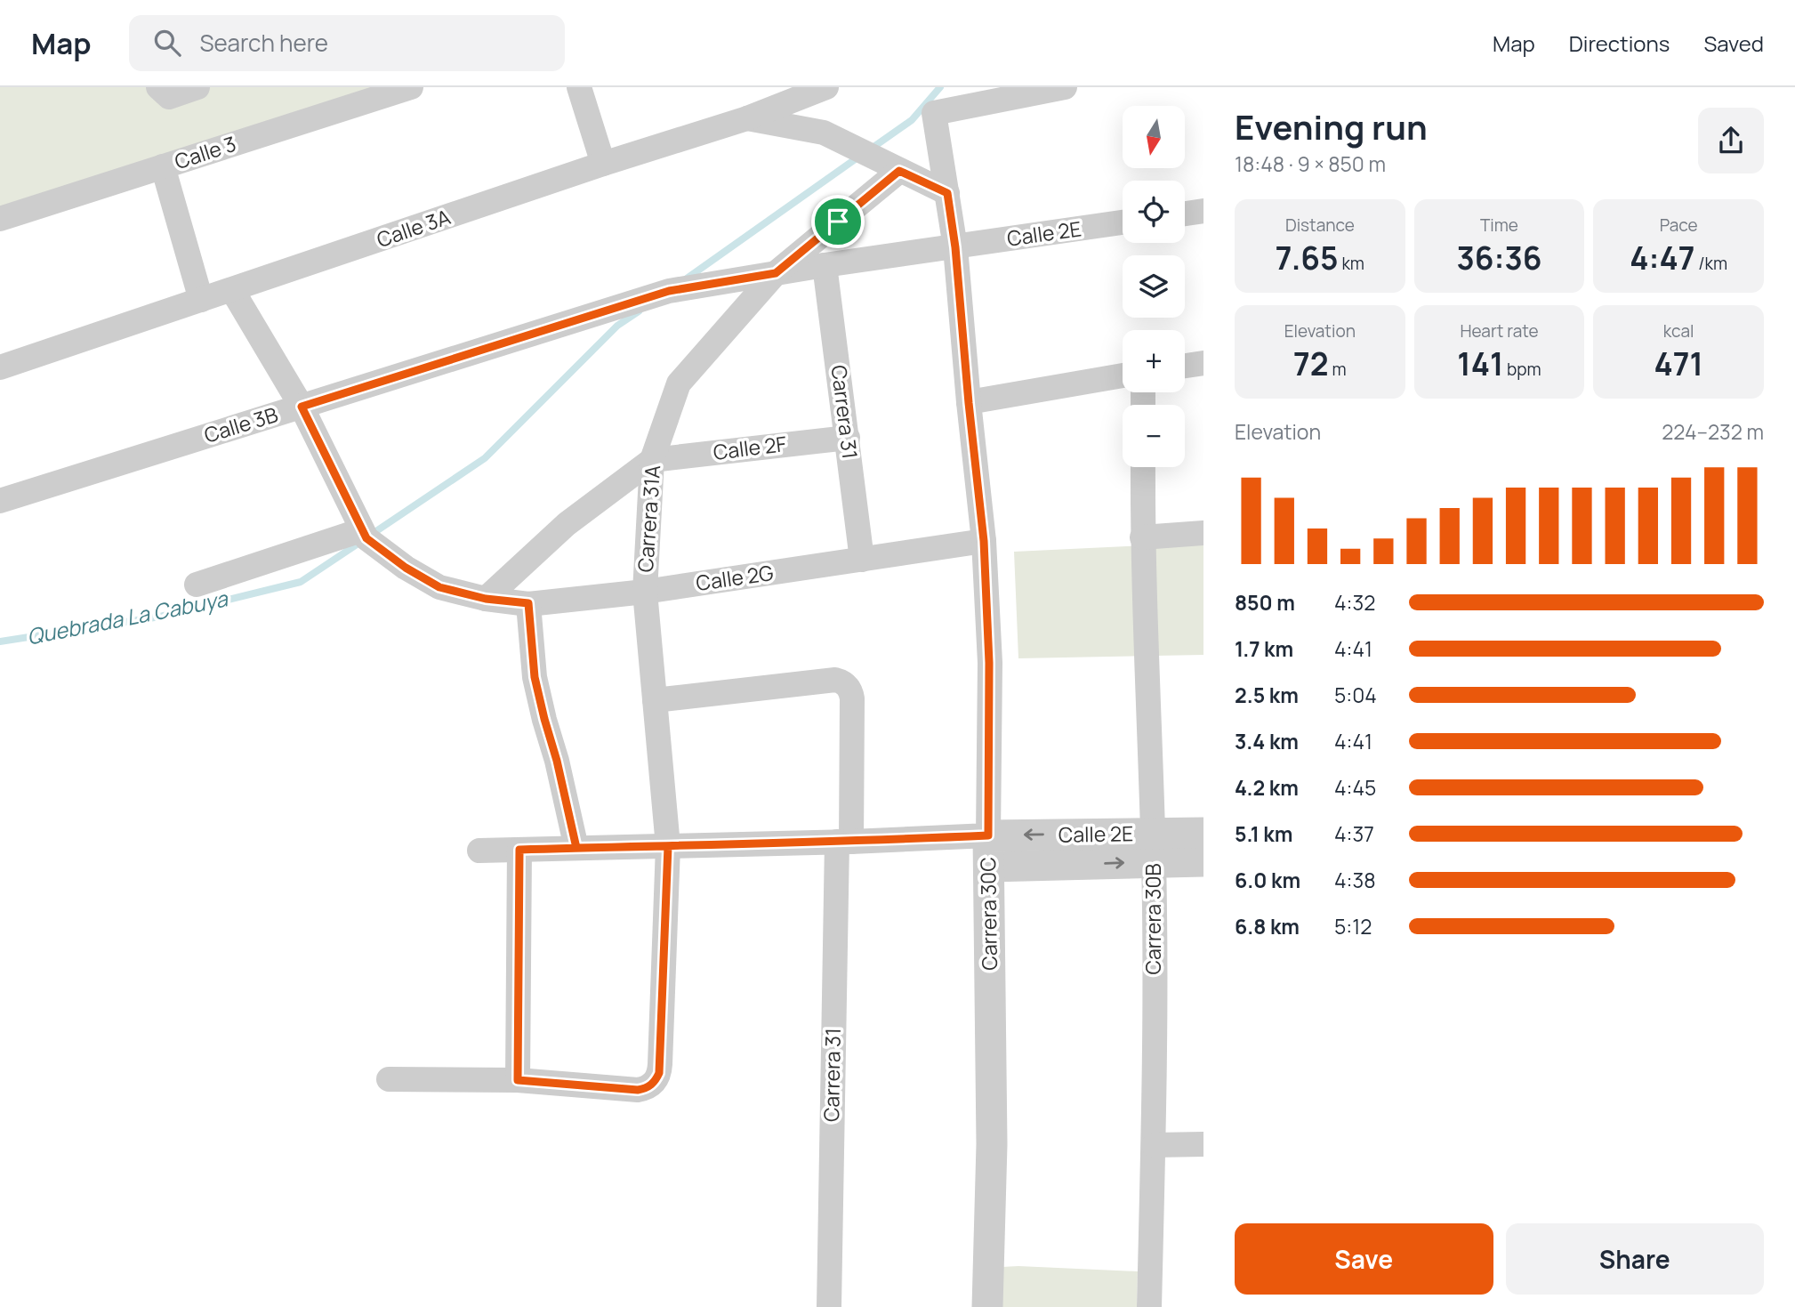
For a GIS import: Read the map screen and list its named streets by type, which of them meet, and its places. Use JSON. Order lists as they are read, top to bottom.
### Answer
{
  "streets": {
    "street": [
      "Calle 3",
      "Calle 3A",
      "Calle 2E",
      "Carrera 31",
      "Calle 3B",
      "Calle 2F",
      "Carrera 31A",
      "Calle 2G",
      "Carrera 30C",
      "Carrera 30B"
    ]
  },
  "crossings": [
    ["Calle 2E", "Calle 3B"],
    ["Calle 2E", "Carrera 30C"],
    ["Calle 2E", "Carrera 30B"],
    ["Carrera 31", "Calle 3B"],
    ["Carrera 31", "Calle 2F"],
    ["Carrera 31", "Carrera 31A"],
    ["Carrera 31", "Calle 2G"],
    ["Calle 3B", "Carrera 31A"],
    ["Calle 3B", "Carrera 30C"],
    ["Calle 2F", "Carrera 31A"],
    ["Carrera 31A", "Calle 2G"],
    ["Calle 2G", "Carrera 30C"]
  ],
  "water": ["Quebrada La Cabuya"],
  "north": "bottom",
  "page": {
    "header": "Map",
    "search": "Search here",
    "nav": ["Map", "Directions", "Saved"],
    "heading": ["Evening run", "18:48 · 9 × 850 m"],
    "map_buttons": ["+", "−"],
    "stats": [
      ["Distance", "7.65 km"],
      ["Time", "36:36"],
      ["Pace", "4:47 /km"],
      ["Elevation", "72 m"],
      ["Heart rate", "141 bpm"],
      ["kcal", "471"]
    ],
    "chart": ["Elevation", "224–232 m"],
    "list": [
      {
        "name": "850 m",
        "note": "4:32"
      },
      {
        "name": "1.7 km",
        "note": "4:41"
      },
      {
        "name": "2.5 km",
        "note": "5:04"
      },
      {
        "name": "3.4 km",
        "note": "4:41"
      },
      {
        "name": "4.2 km",
        "note": "4:45"
      },
      {
        "name": "5.1 km",
        "note": "4:37"
      },
      {
        "name": "6.0 km",
        "note": "4:38"
      },
      {
        "name": "6.8 km",
        "note": "5:12"
      }
    ],
    "buttons": ["Save", "Share"]
  }
}
